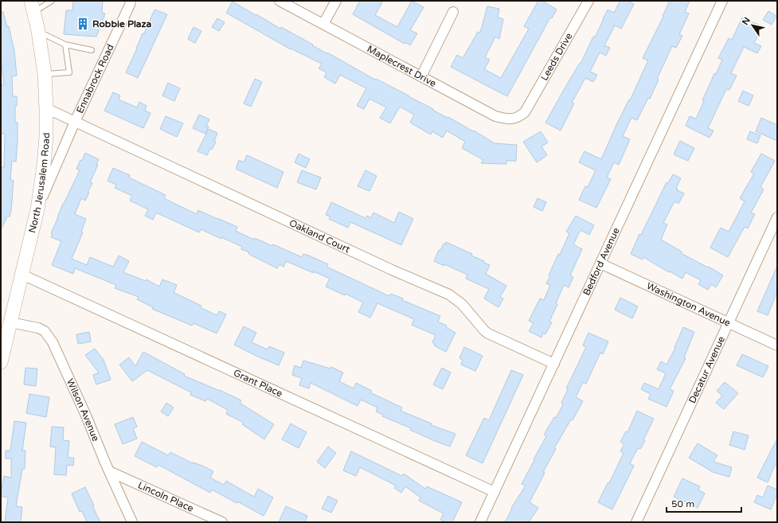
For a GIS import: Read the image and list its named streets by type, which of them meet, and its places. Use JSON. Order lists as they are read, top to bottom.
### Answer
{
  "streets": {
    "main road": ["North Jerusalem Road"],
    "street": [
      "Leeds Drive",
      "Maplecrest Drive",
      "Ennabrock Road",
      "Oakland Court",
      "Bedford Avenue",
      "Washington Avenue",
      "Decatur Avenue",
      "Grant Place",
      "Wilson Avenue",
      "Lincoln Place"
    ]
  },
  "crossings": [
    ["Leeds Drive", "Maplecrest Drive"],
    ["Ennabrock Road", "North Jerusalem Road"],
    ["Ennabrock Road", "Oakland Court"],
    ["North Jerusalem Road", "Grant Place"],
    ["North Jerusalem Road", "Wilson Avenue"],
    ["Oakland Court", "Bedford Avenue"],
    ["Bedford Avenue", "Washington Avenue"],
    ["Bedford Avenue", "Grant Place"],
    ["Washington Avenue", "Decatur Avenue"],
    ["Wilson Avenue", "Lincoln Place"]
  ],
  "places": {
    "building": ["Robbie Plaza"]
  },
  "scale_bar": "50 m",
  "north": "top left"
}
